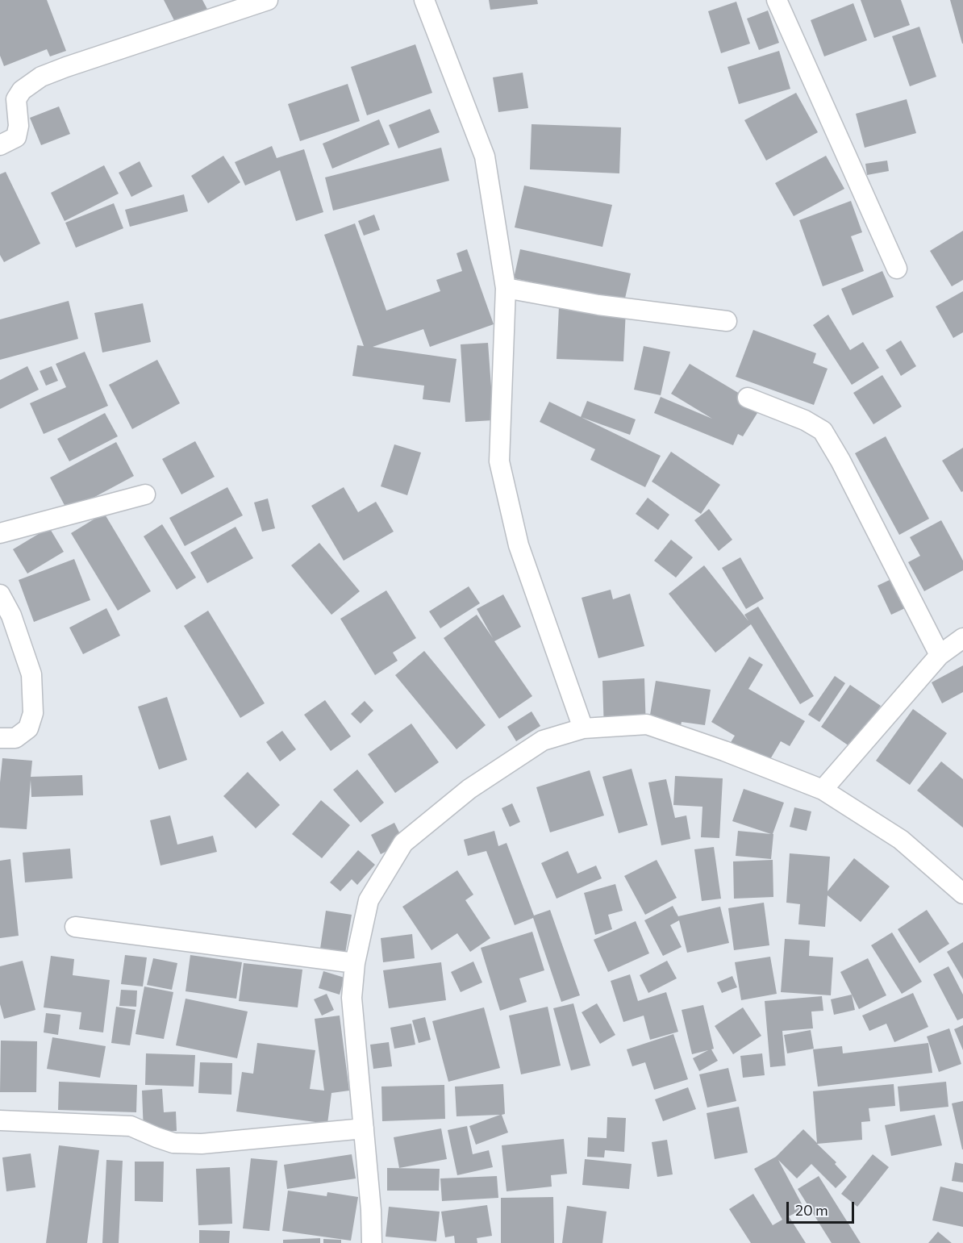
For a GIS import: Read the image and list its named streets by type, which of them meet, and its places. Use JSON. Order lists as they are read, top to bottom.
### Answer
{
  "scale_bar": "20 m"
}
